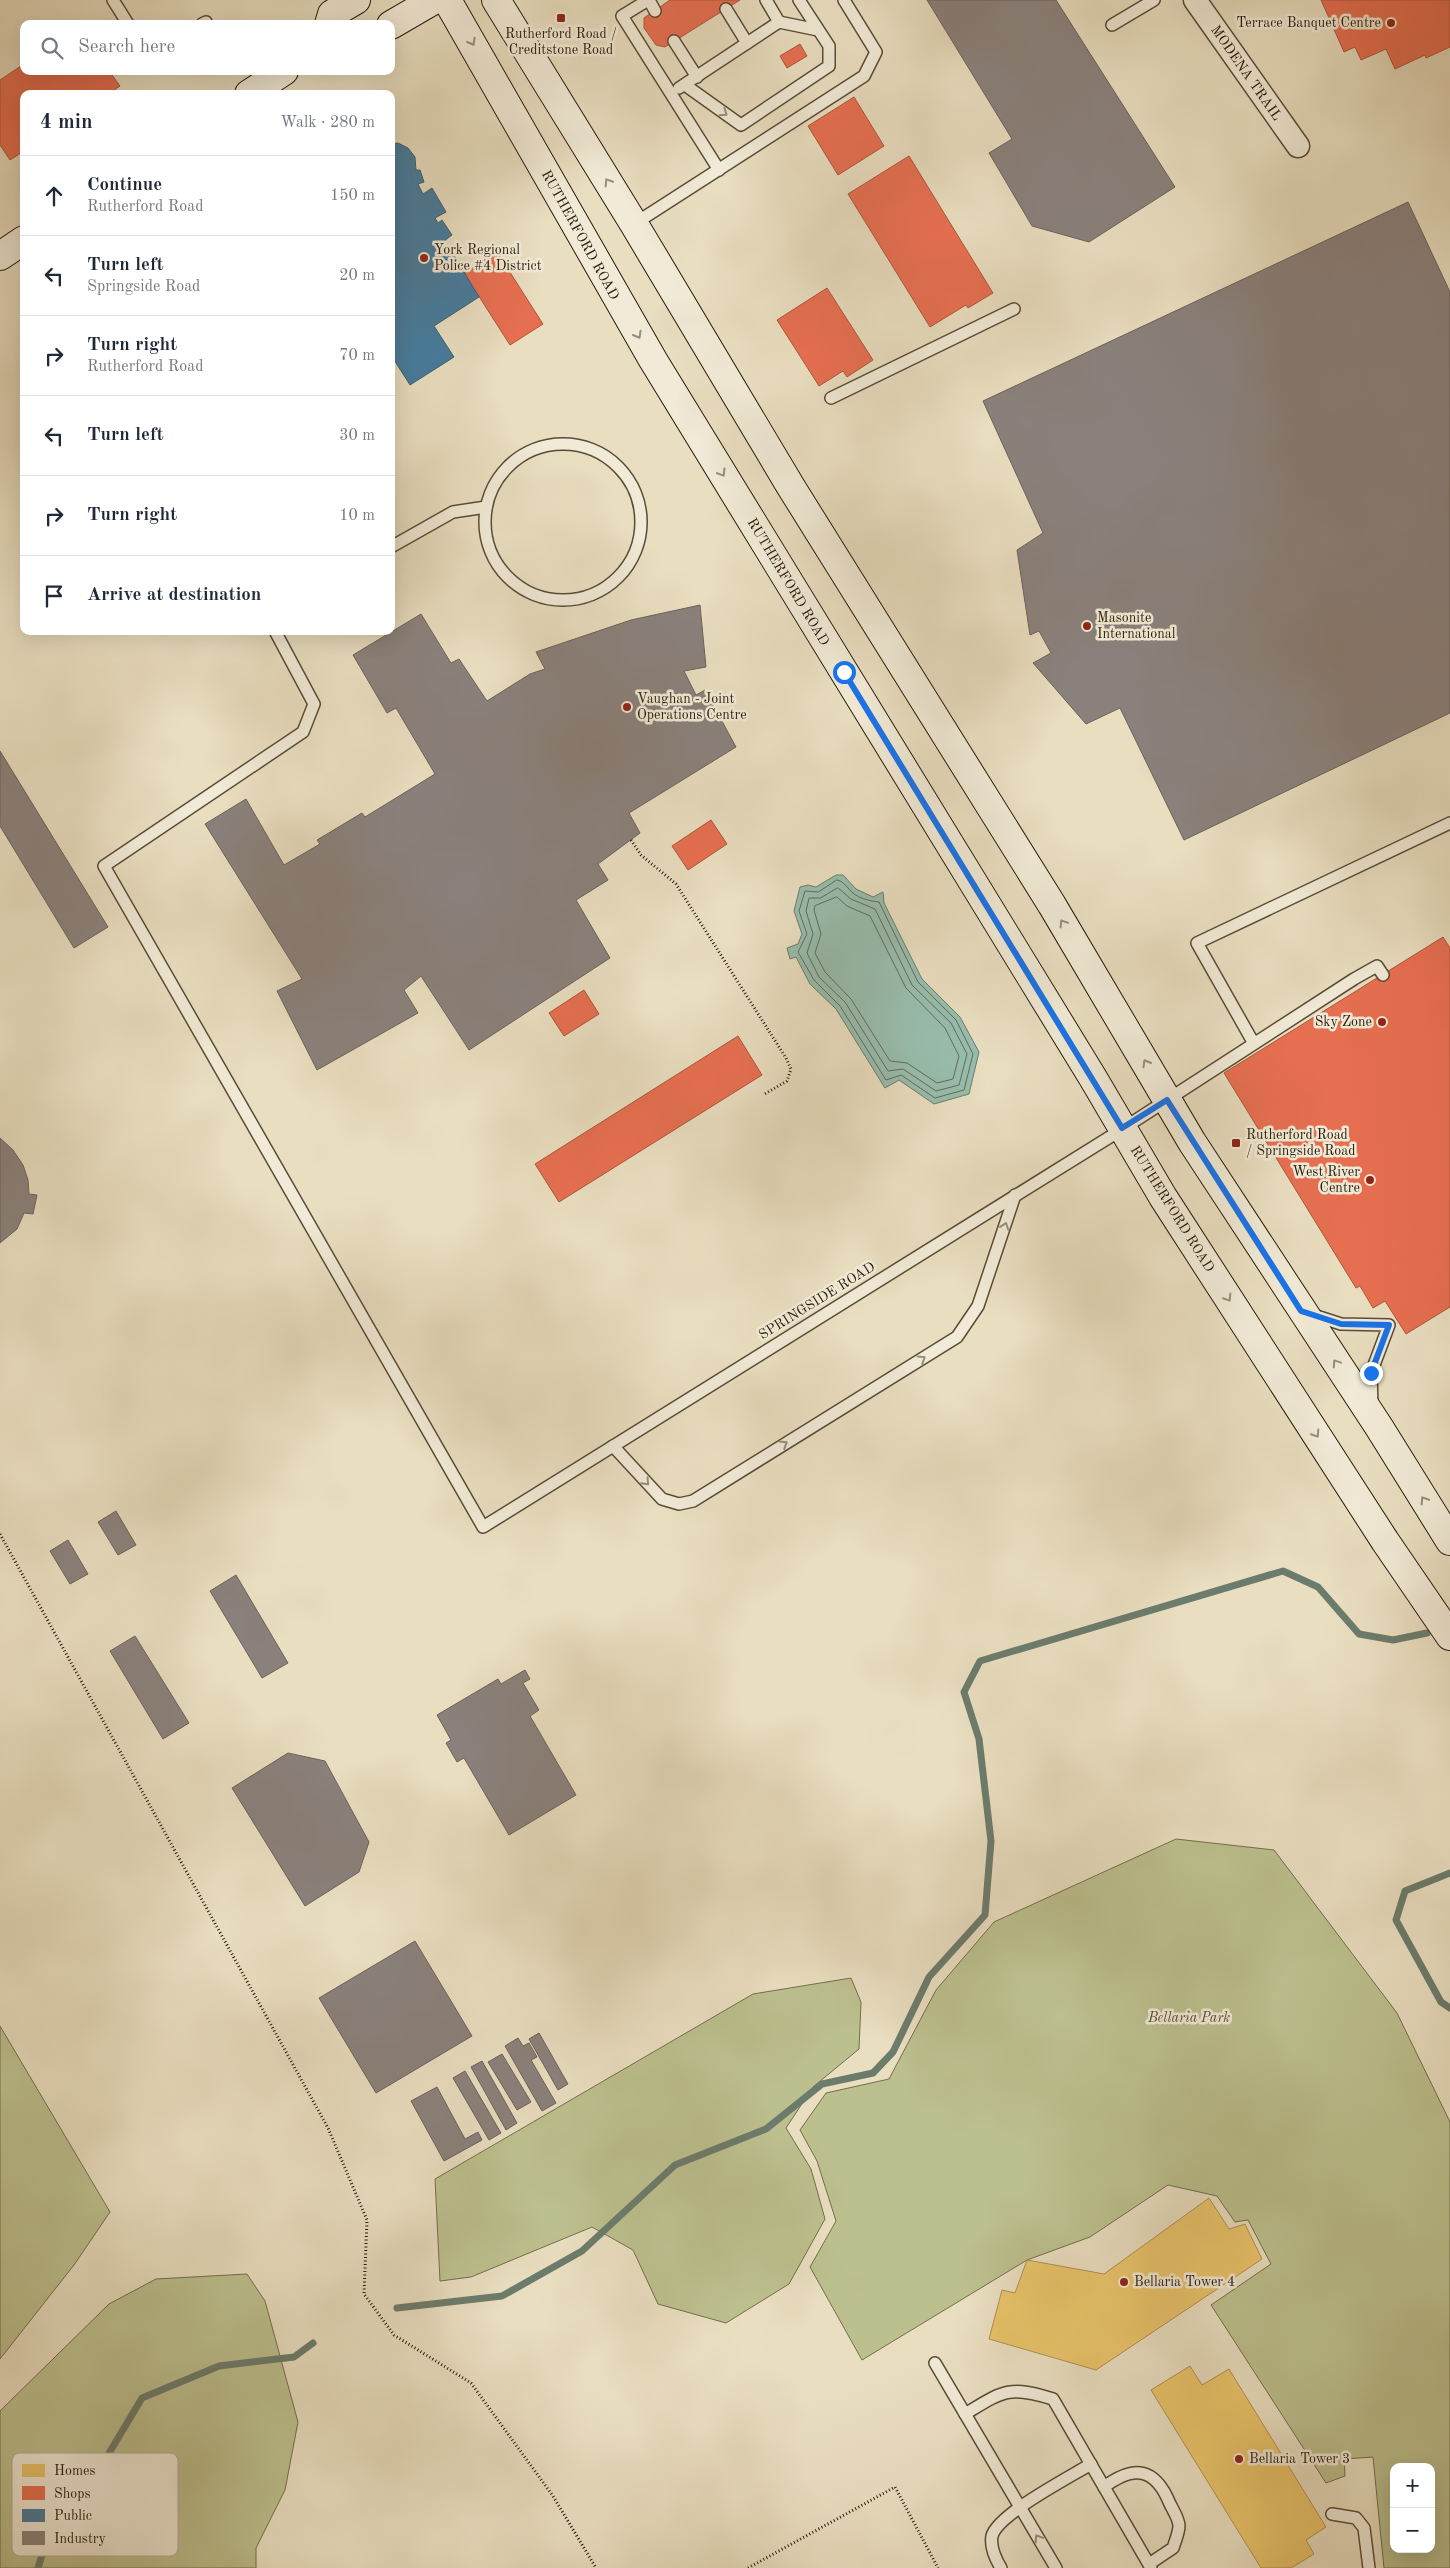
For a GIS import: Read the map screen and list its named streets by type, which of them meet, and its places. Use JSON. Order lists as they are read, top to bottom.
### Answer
{
  "streets": {
    "main road": ["RUTHERFORD ROAD"],
    "street": ["MODENA TRAIL"],
    "lane": ["SPRINGSIDE ROAD"]
  },
  "crossings": [
    ["RUTHERFORD ROAD", "SPRINGSIDE ROAD"]
  ],
  "parks": ["Bellaria Park"],
  "places": {
    "transit": ["Rutherford Road / Creditstone Road", "Rutherford Road / Springside Road"],
    "other": [
      "Terrace Banquet Centre",
      "York Regional Police #4 District",
      "Masonite International",
      "Vaughan - Joint Operations Centre",
      "Sky Zone",
      "West River Centre",
      "Bellaria Tower 4",
      "Bellaria Tower 3"
    ]
  },
  "legend": [
    "Homes",
    "Shops",
    "Public",
    "Industry"
  ],
  "page": {
    "search": "Search here",
    "heading": ["4 min", "Walk · 280 m"],
    "list": [
      ["Continue", "Rutherford Road", "150 m"],
      ["Turn left", "Springside Road", "20 m"],
      ["Turn right", "Rutherford Road", "70 m"],
      ["Turn left", "30 m"],
      ["Turn right", "10 m"],
      "Arrive at destination"
    ],
    "map_buttons": ["+", "−"]
  }
}
